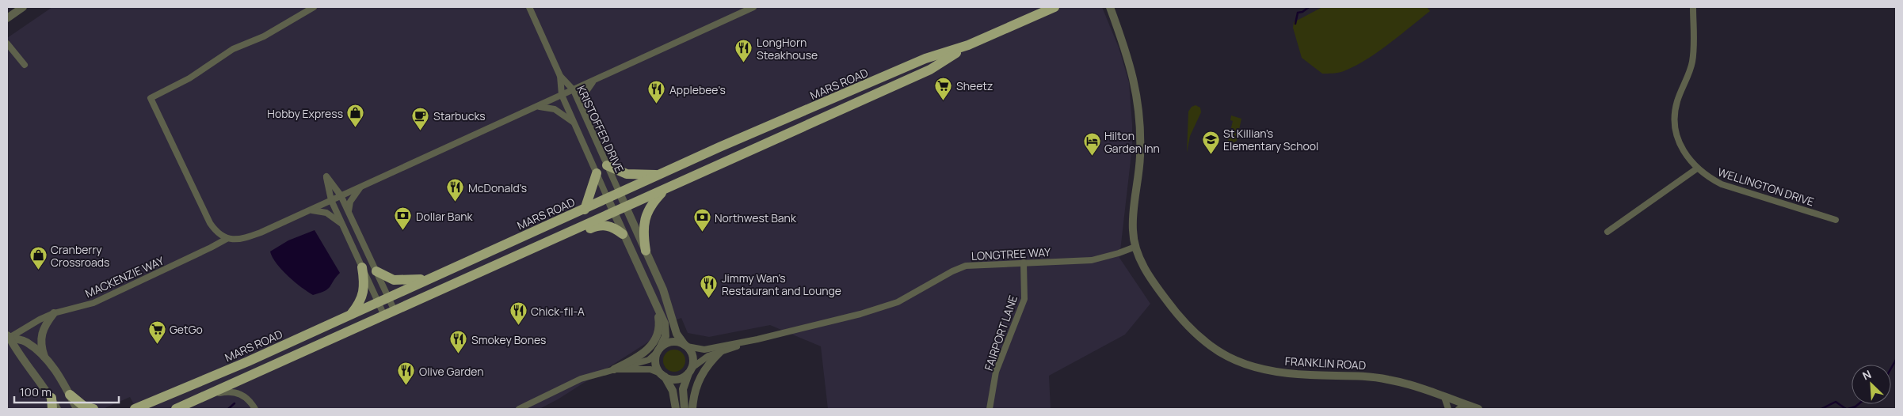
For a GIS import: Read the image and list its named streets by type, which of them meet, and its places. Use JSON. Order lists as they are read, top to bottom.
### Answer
{
  "streets": {
    "main road": ["MARS ROAD"],
    "street": [
      "KRISTOFFER DRIVE",
      "WELLINGTON DRIVE",
      "LONGTREE WAY",
      "MACKENZIE WAY",
      "FAIRPORT LANE",
      "FRANKLIN ROAD"
    ]
  },
  "crossings": [
    ["MARS ROAD", "KRISTOFFER DRIVE"],
    ["LONGTREE WAY", "FAIRPORT LANE"],
    ["LONGTREE WAY", "FRANKLIN ROAD"]
  ],
  "places": {
    "restaurant": [
      "LongHorn Steakhouse",
      "Applebee's",
      "McDonald's",
      "Jimmy Wan's Restaurant and Lounge",
      "Chick-fil-A",
      "Smokey Bones",
      "Olive Garden"
    ],
    "supermarket": ["Sheetz", "GetGo"],
    "shop": ["Hobby Express", "Cranberry Crossroads"],
    "cafe": ["Starbucks"],
    "school or university": ["St Killian's Elementary School"],
    "hotel": ["Hilton Garden Inn"],
    "bank": ["Dollar Bank", "Northwest Bank"]
  },
  "scale_bar": "100 m",
  "north": "top left"
}
